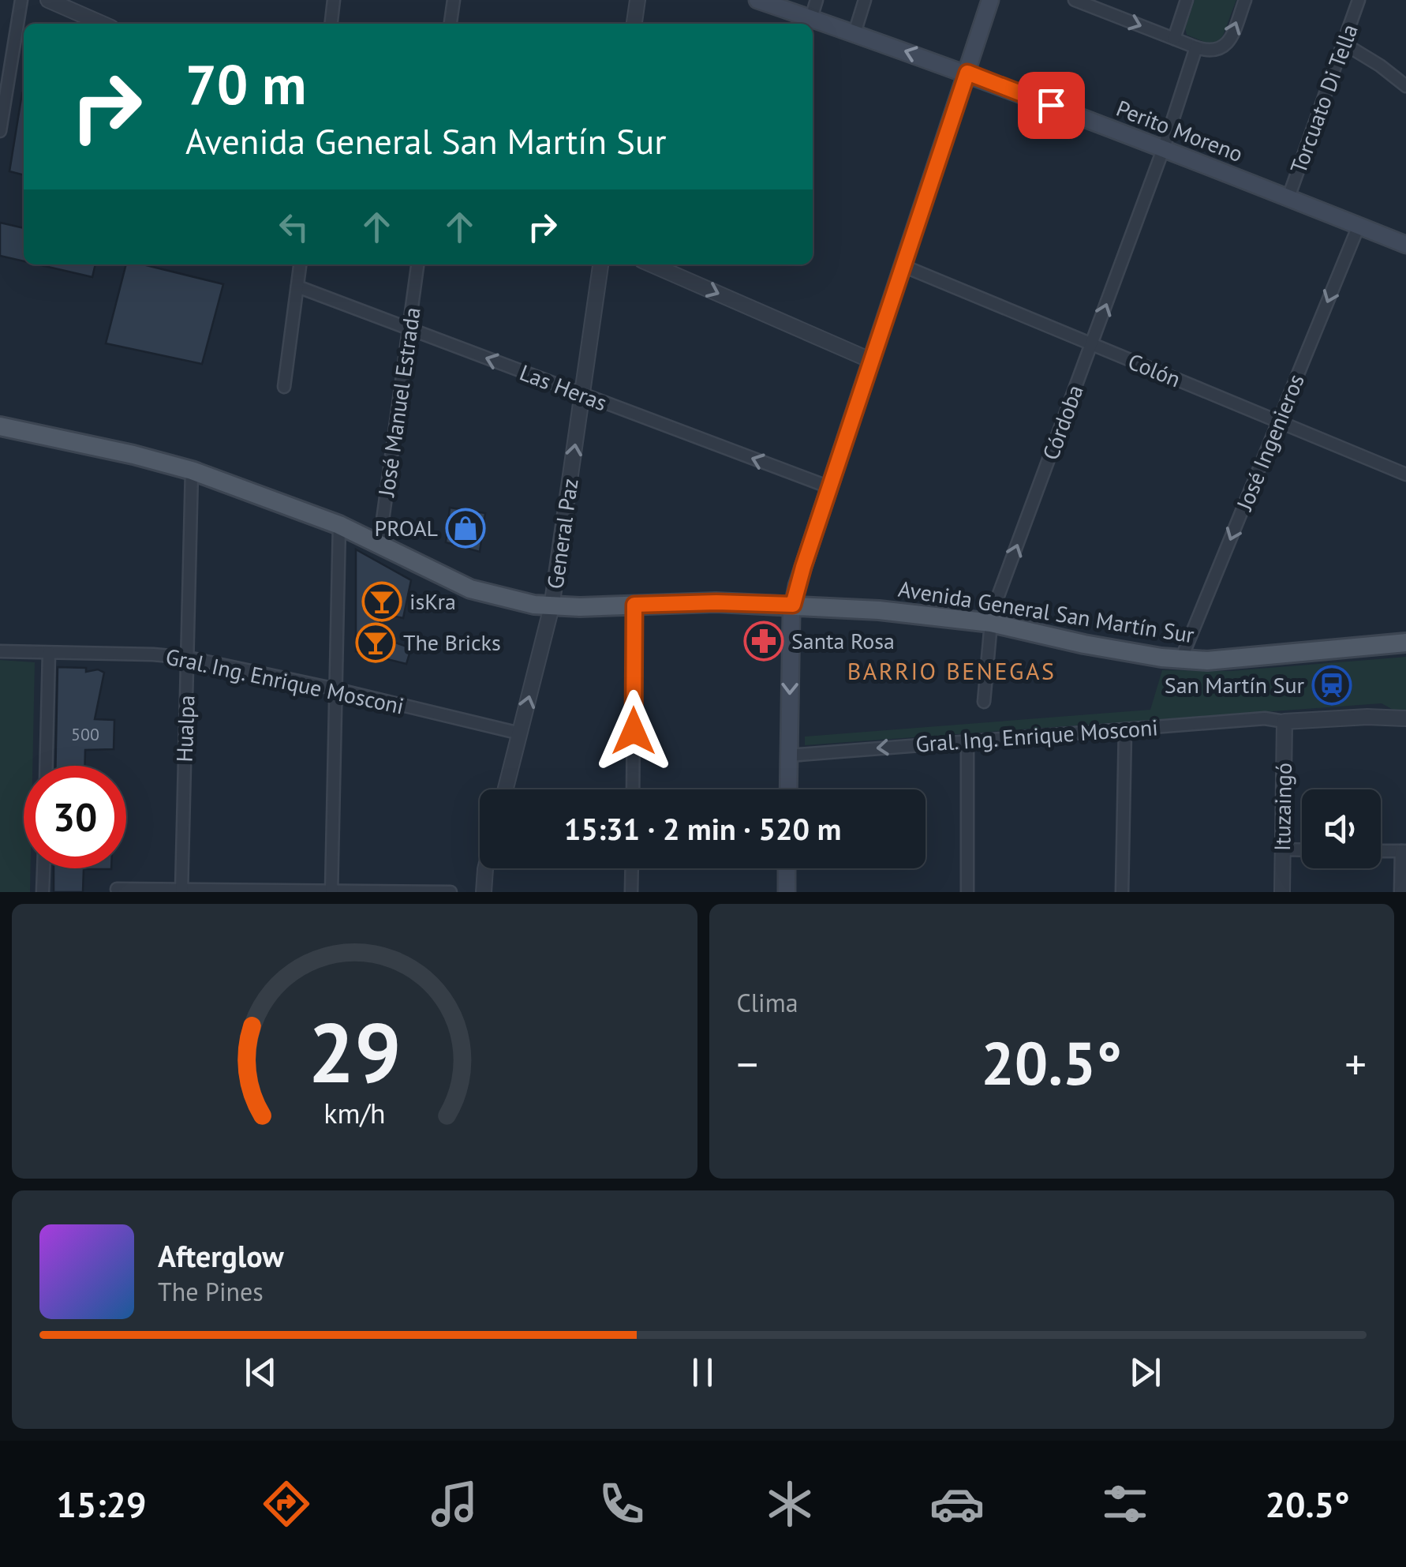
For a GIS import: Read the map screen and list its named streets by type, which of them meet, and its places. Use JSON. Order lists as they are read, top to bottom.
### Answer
{
  "streets": {
    "main road": ["Perito Moreno", "Avenida General San Martín Sur"],
    "street": [
      "Torcuato Di Tella",
      "Colón",
      "Las Heras",
      "José Manuel Estrada",
      "Córdoba",
      "José Ingenieros",
      "General Paz",
      "Gral. Ing. Enrique Mosconi",
      "Hualpa",
      "Ituzaingó"
    ]
  },
  "crossings": [
    ["Torcuato Di Tella", "Perito Moreno"],
    ["Perito Moreno", "Córdoba"],
    ["Perito Moreno", "José Ingenieros"],
    ["Colón", "Córdoba"],
    ["Colón", "José Ingenieros"],
    ["Las Heras", "José Manuel Estrada"],
    ["Las Heras", "General Paz"],
    ["José Manuel Estrada", "Avenida General San Martín Sur"],
    ["Córdoba", "Avenida General San Martín Sur"],
    ["José Ingenieros", "Avenida General San Martín Sur"],
    ["General Paz", "Avenida General San Martín Sur"],
    ["General Paz", "Gral. Ing. Enrique Mosconi"],
    ["Avenida General San Martín Sur", "Hualpa"],
    ["Gral. Ing. Enrique Mosconi", "Hualpa"],
    ["Gral. Ing. Enrique Mosconi", "Ituzaingó"]
  ],
  "one_way": ["Las Heras", "Córdoba", "José Ingenieros"],
  "districts": ["BARRIO BENEGAS"],
  "places": {
    "shop": ["PROAL"],
    "bar": ["isKra", "The Bricks"],
    "pharmacy": ["Santa Rosa"],
    "station": ["San Martín Sur"]
  },
  "house_numbers": ["500"],
  "page": {
    "turn": ["70 m", "Avenida General San Martín Sur"],
    "limit": "30",
    "trip": "15:31 · 2 min · 520 m",
    "tile": "Clima",
    "heat": ["−", "20.5°", "+"],
    "song": ["Afterglow", "The Pines"],
    "tabs": ["15:29", "20.5°"],
    "gauge": ["29", "km/h"]
  }
}
